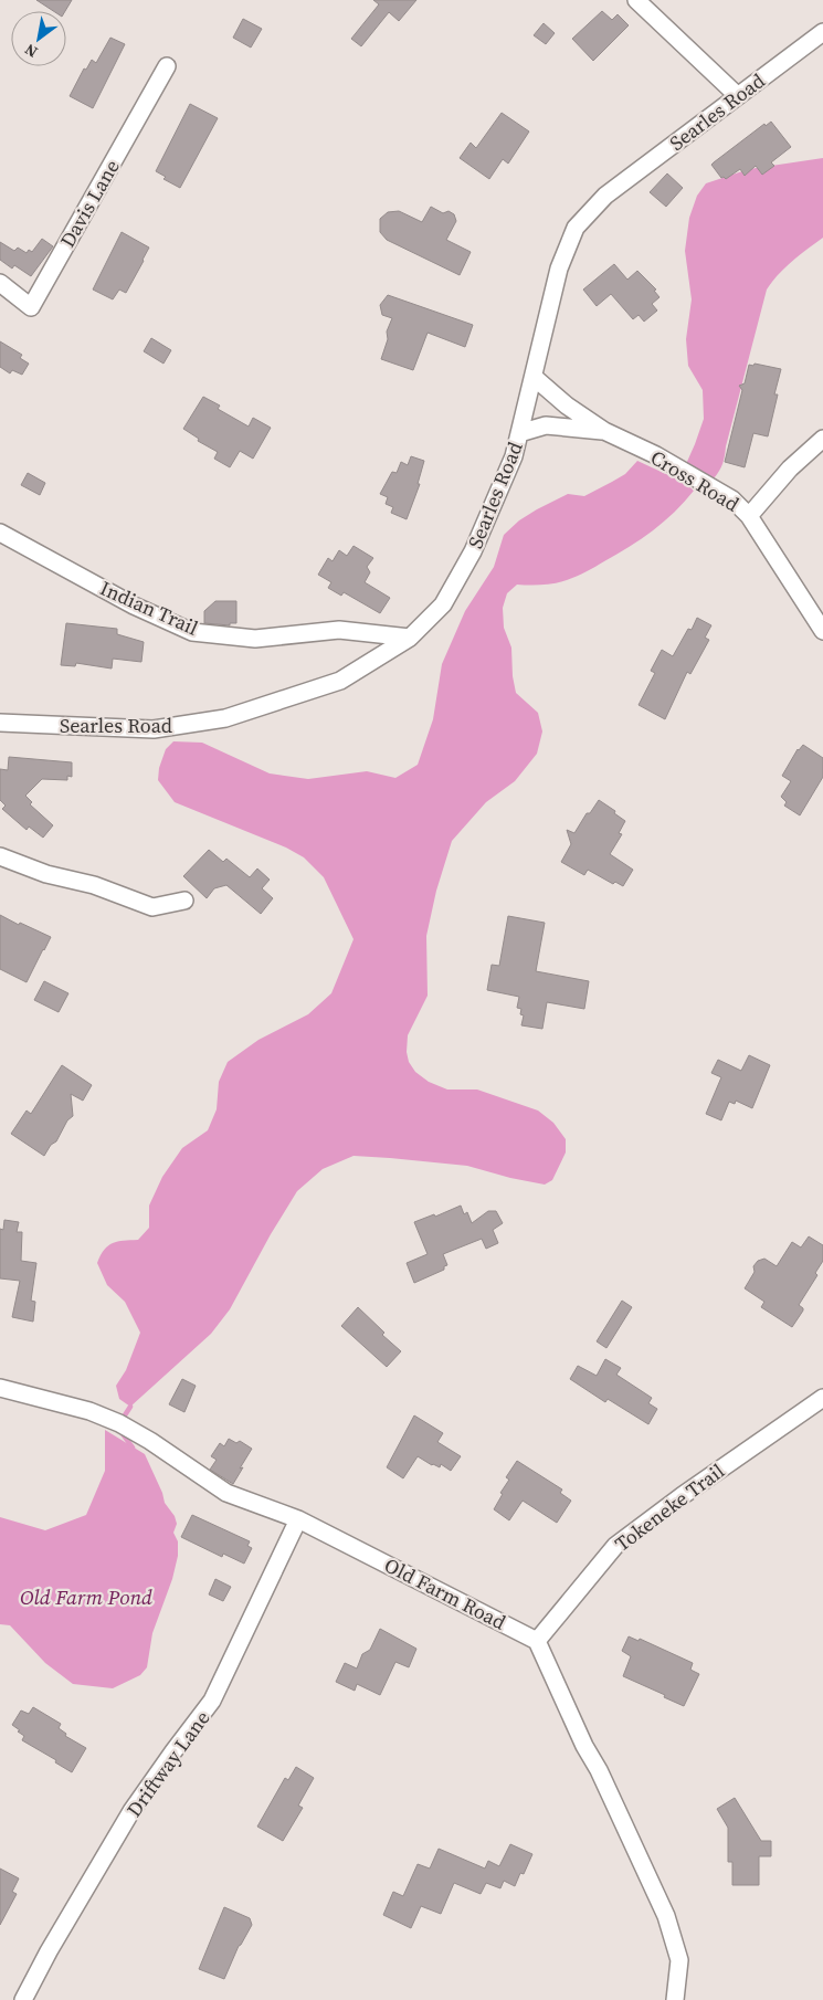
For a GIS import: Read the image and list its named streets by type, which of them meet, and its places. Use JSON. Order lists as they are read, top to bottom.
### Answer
{
  "streets": {
    "street": [
      "Searles Road",
      "Davis Lane",
      "Cross Road",
      "Indian Trail",
      "Tokeneke Trail",
      "Old Farm Road",
      "Driftway Lane"
    ]
  },
  "crossings": [
    ["Searles Road", "Cross Road"],
    ["Searles Road", "Indian Trail"],
    ["Tokeneke Trail", "Old Farm Road"],
    ["Old Farm Road", "Driftway Lane"]
  ],
  "water": ["Old Farm Pond"],
  "north": "bottom left"
}
